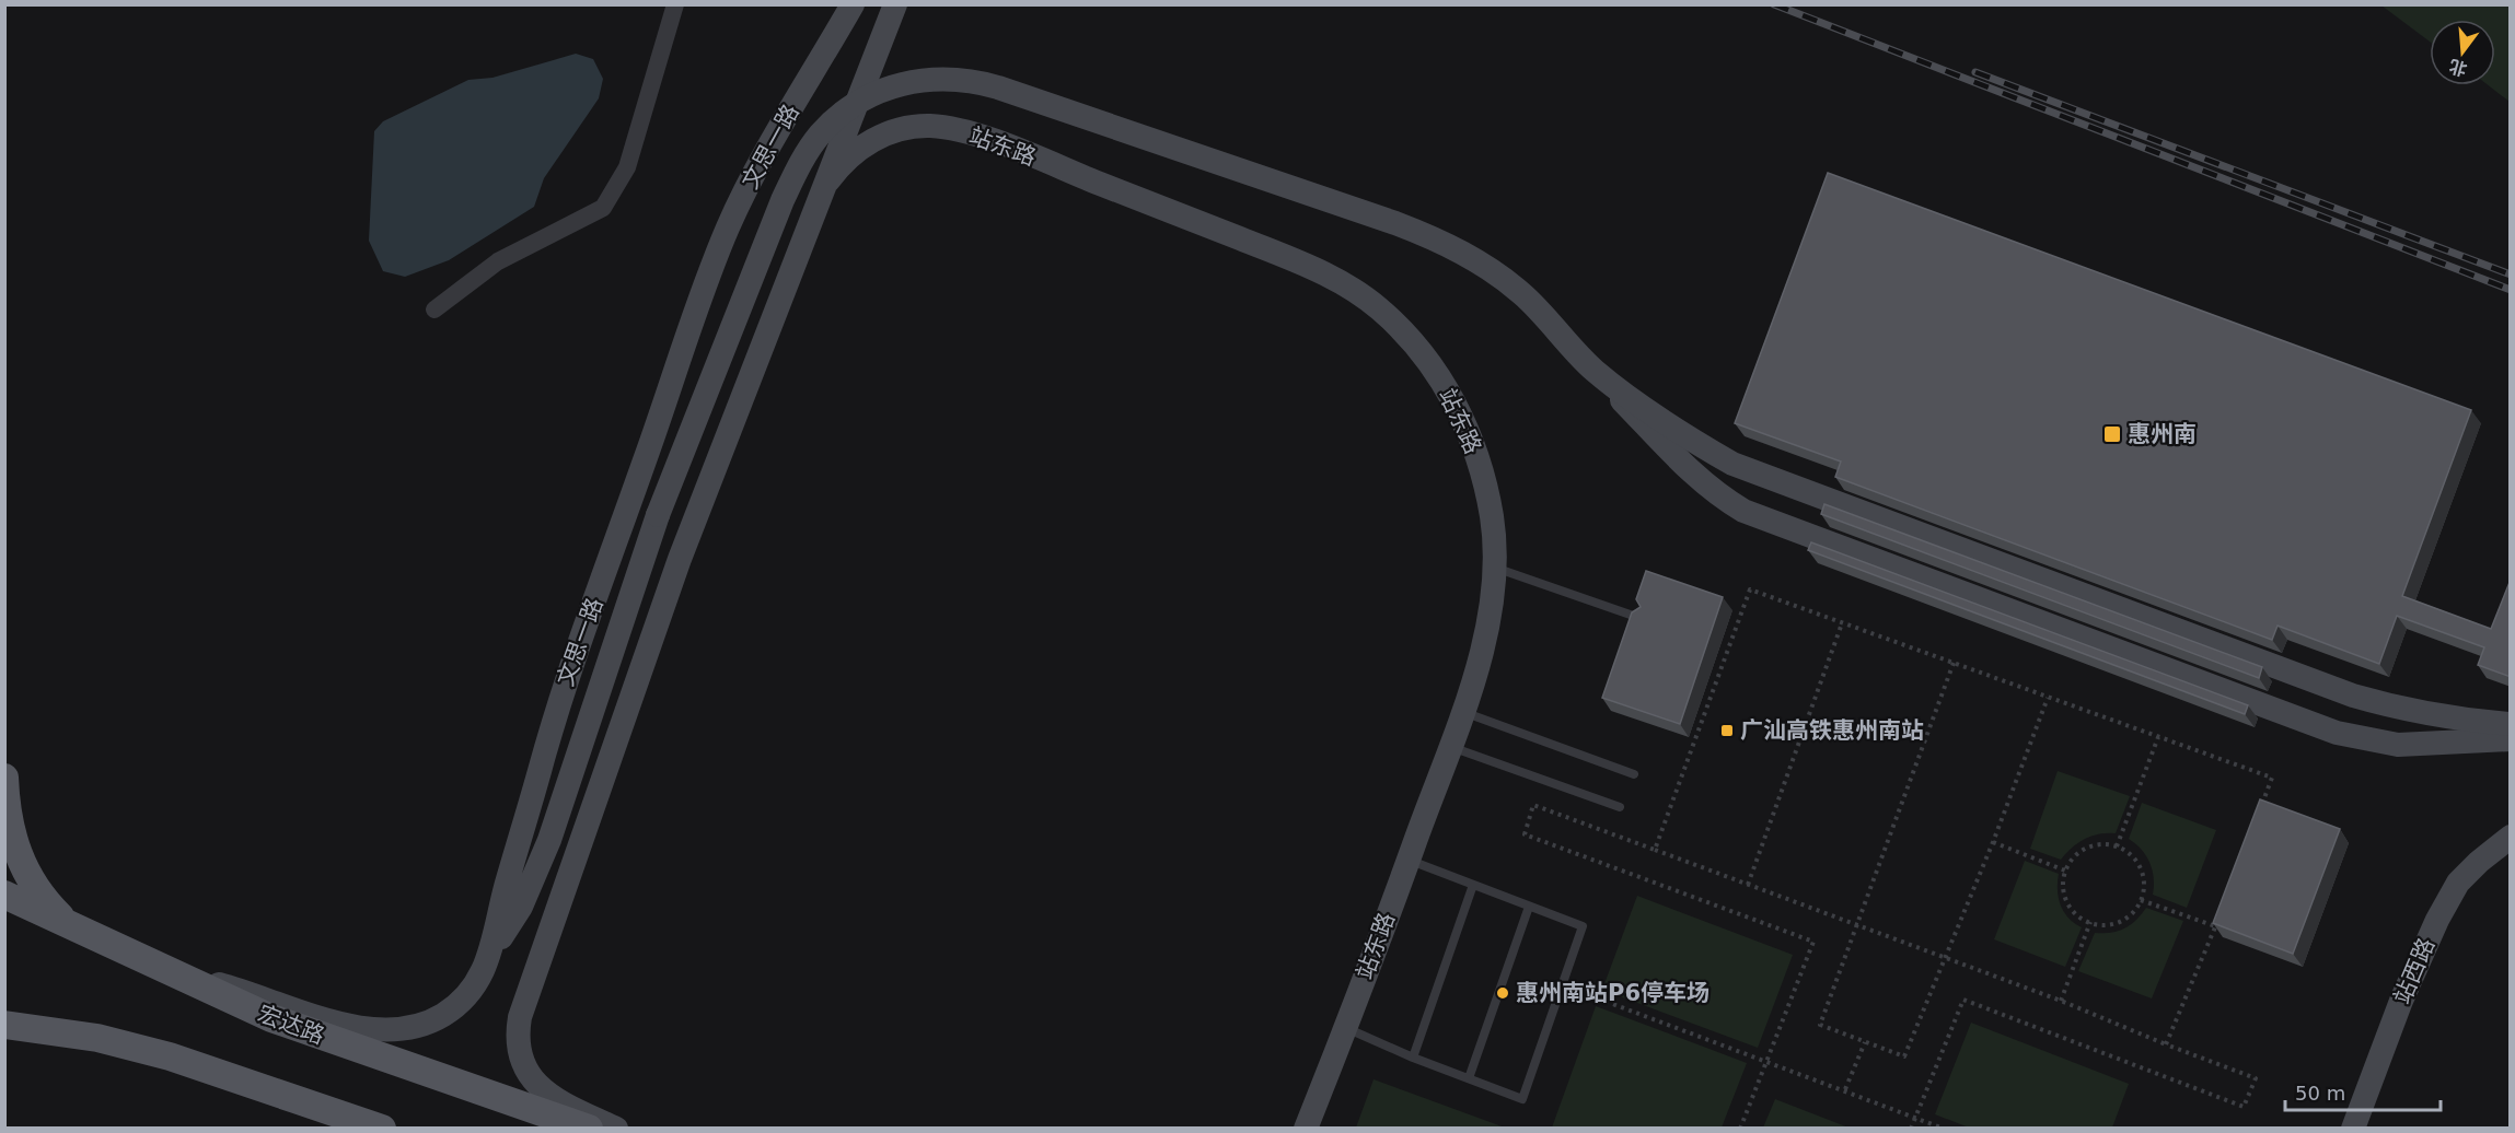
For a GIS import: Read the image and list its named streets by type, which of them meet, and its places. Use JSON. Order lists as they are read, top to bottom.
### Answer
{
  "streets": {
    "main road": ["宏达路"],
    "street": ["文思一路", "站东路", "站西路"]
  },
  "crossings": [
    ["文思一路", "宏达路"]
  ],
  "places": {
    "transit": ["惠州南", "广汕高铁惠州南站"],
    "other": ["惠州南站P6停车场"]
  },
  "scale_bar": "50 m",
  "north": "bottom"
}
